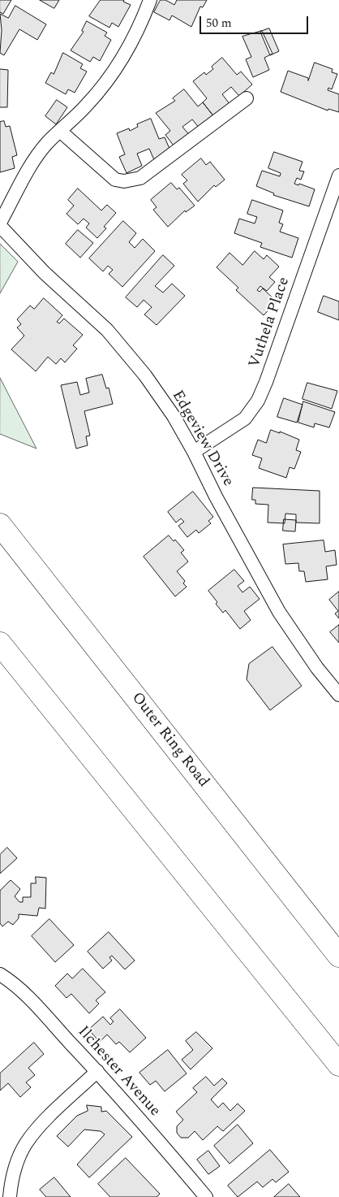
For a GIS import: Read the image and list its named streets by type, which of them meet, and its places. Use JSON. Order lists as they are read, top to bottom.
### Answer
{
  "streets": {
    "highway": ["Outer Ring Road"],
    "street": ["Vuthela Place", "Edgeview Drive", "Ilchester Avenue"]
  },
  "crossings": [
    ["Vuthela Place", "Edgeview Drive"]
  ],
  "scale_bar": "50 m"
}
